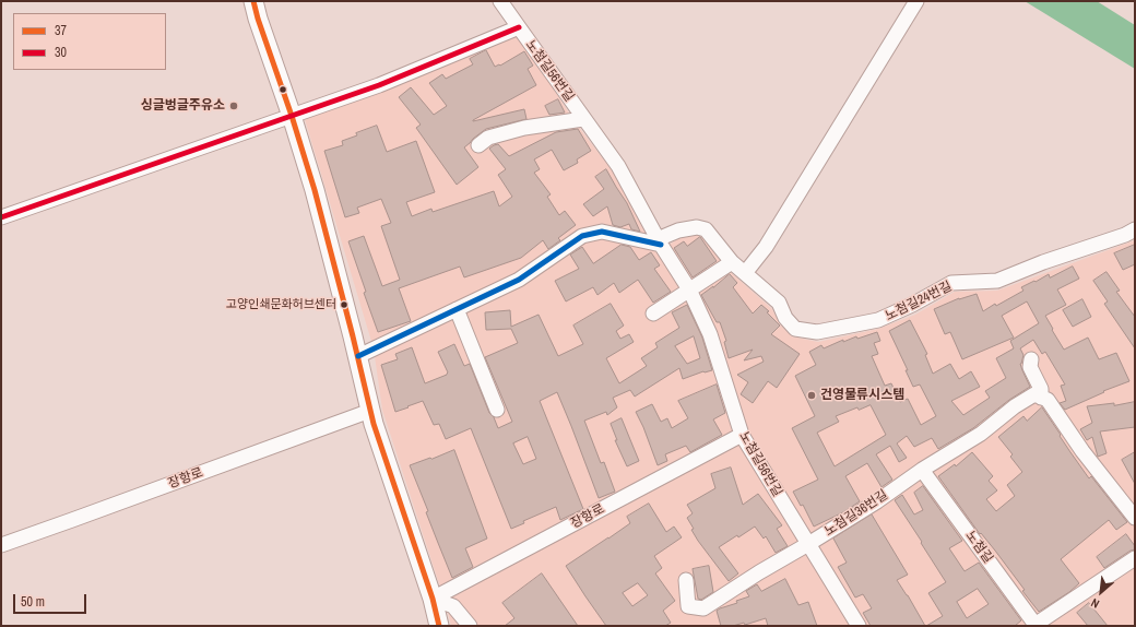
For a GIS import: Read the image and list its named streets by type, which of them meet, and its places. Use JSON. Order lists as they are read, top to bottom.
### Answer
{
  "streets": {
    "street": [
      "노첨길56번길",
      "노첨길24번길",
      "장항로",
      "노첨길36번길",
      "노첨길"
    ]
  },
  "crossings": [
    ["노첨길56번길", "노첨길24번길"],
    ["노첨길56번길", "장항로"],
    ["노첨길56번길", "노첨길36번길"],
    ["노첨길36번길", "노첨길"]
  ],
  "places": ["싱글벙글주유소", "고양인쇄문화허브센터", "건영물류시스템"],
  "lines": ["transit line 37", "transit line 30"],
  "legend": ["37", "30"],
  "scale_bar": "50 m",
  "north": "bottom left"
}
